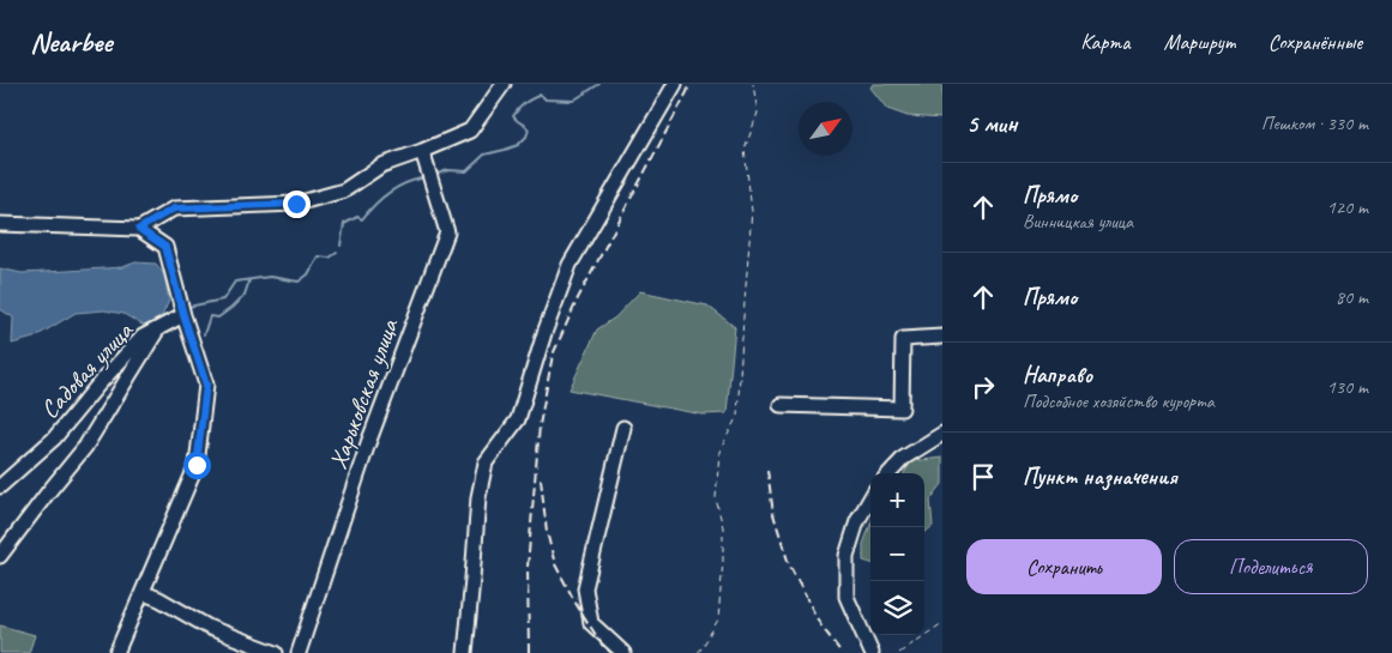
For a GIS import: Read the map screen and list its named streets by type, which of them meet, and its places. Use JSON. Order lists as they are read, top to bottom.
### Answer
{
  "streets": {
    "street": ["Садовая улица", "Харьковская улица"]
  },
  "north": "top right",
  "page": {
    "header": "Nearbee",
    "nav": ["Карта", "Маршрут", "Сохранённые"],
    "heading": ["5 мин", "Пешком · 330 m"],
    "list": [
      ["Прямо", "Винницкая улица", "120 m"],
      ["Прямо", "80 m"],
      ["Направо", "Подсобное хозяйство курорта", "130 m"],
      "Пункт назначения"
    ],
    "map_buttons": ["+", "−"],
    "buttons": ["Сохранить", "Поделиться"]
  }
}
